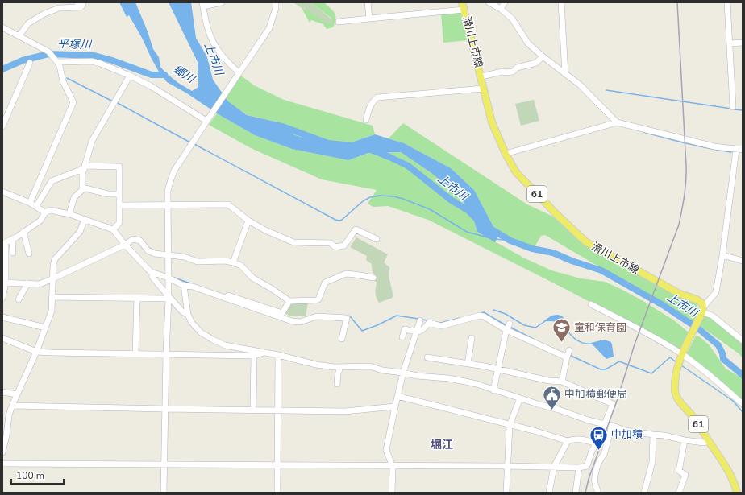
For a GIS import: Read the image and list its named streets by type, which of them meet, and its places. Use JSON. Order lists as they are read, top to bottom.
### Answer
{
  "streets": {
    "main road": ["滑川上市線", "61"]
  },
  "crossings": [
    ["滑川上市線", "61"]
  ],
  "districts": ["堀江"],
  "water": ["平塚川", "上市川", "郷川"],
  "places": {
    "school or university": ["童和保育園"],
    "public building": ["中加積郵便局"],
    "station": ["中加積"]
  },
  "scale_bar": "100 m"
}
